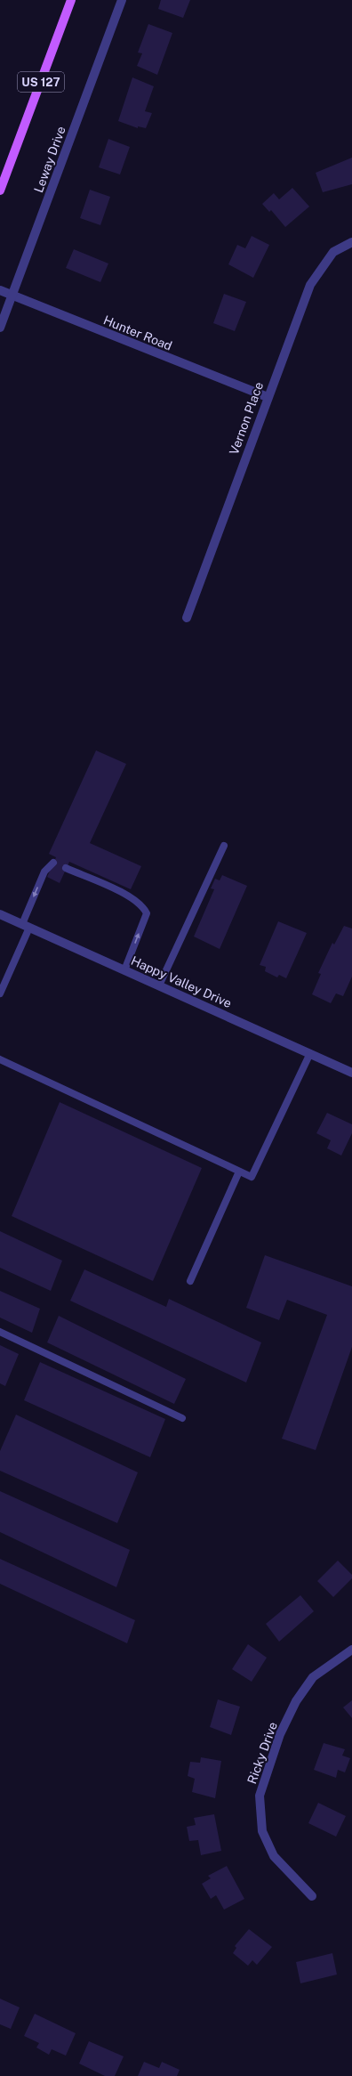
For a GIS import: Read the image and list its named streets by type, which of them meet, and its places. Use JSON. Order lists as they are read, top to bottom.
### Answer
{
  "streets": {
    "main road": ["US 127"],
    "street": [
      "Leway Drive",
      "Hunter Road",
      "Vernon Place",
      "Happy Valley Drive",
      "Ricky Drive"
    ]
  },
  "crossings": [
    ["Leway Drive", "Hunter Road"],
    ["Hunter Road", "Vernon Place"]
  ]
}
